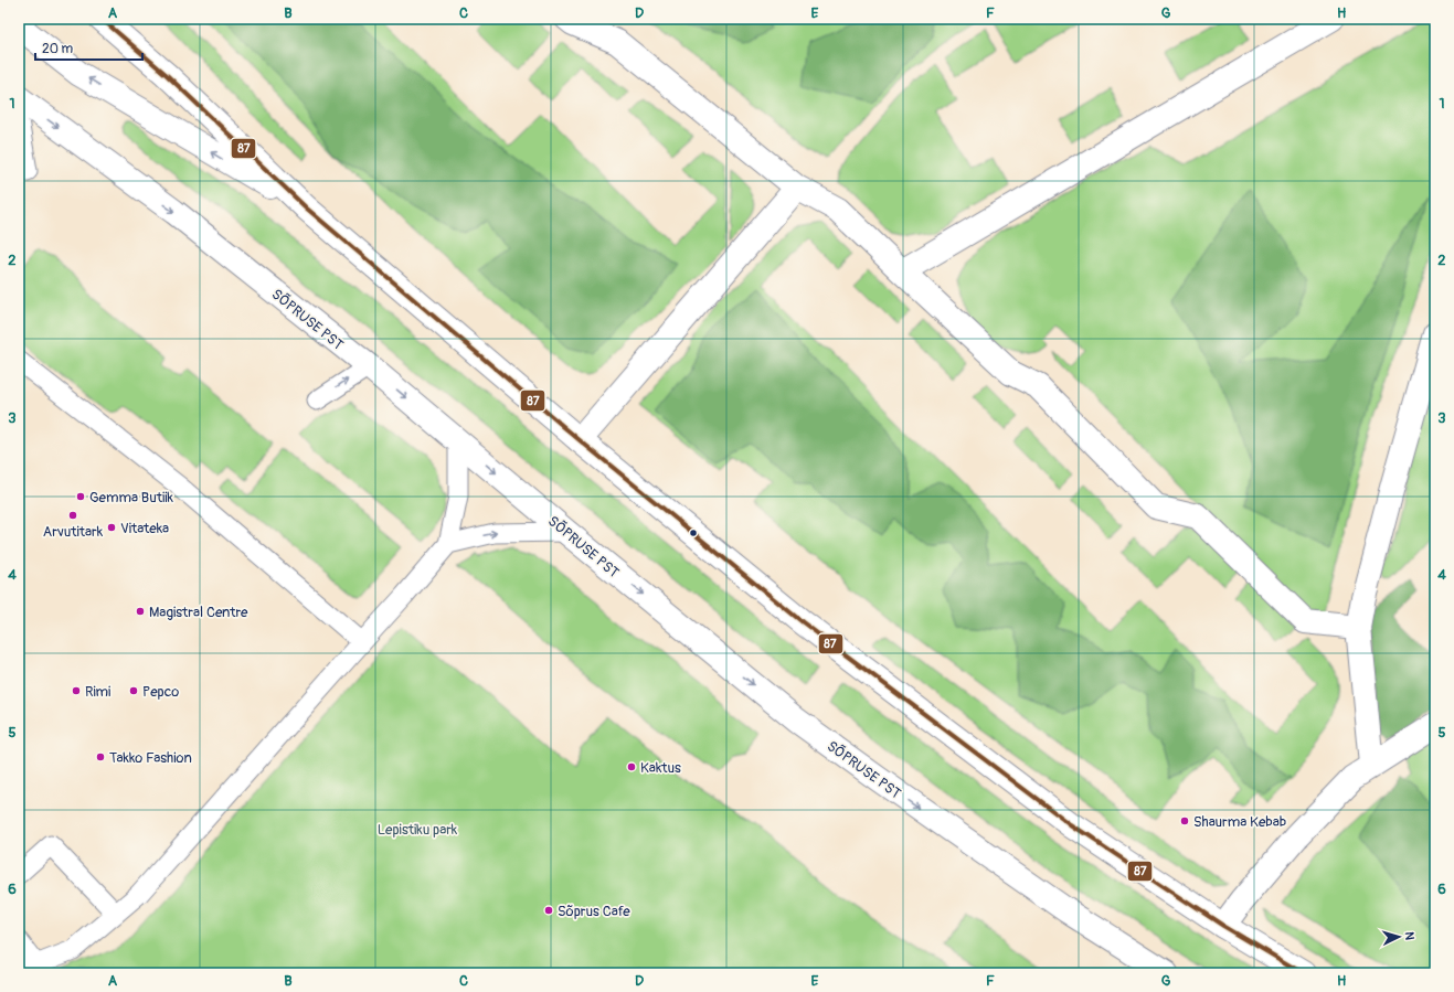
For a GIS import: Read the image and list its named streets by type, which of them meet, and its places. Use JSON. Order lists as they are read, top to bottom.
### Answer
{
  "streets": {
    "main road": ["SÕPRUSE PST"]
  },
  "parks": ["Lepistiku park"],
  "places": [
    "Gemma Butiik",
    "Arvutitark",
    "Vitateka",
    "Magistral Centre",
    "Rimi",
    "Pepco",
    "Takko Fashion",
    "Kaktus",
    "Shaurma Kebab",
    "Sõprus Cafe"
  ],
  "lines": ["transit line 87"],
  "scale_bar": "20 m",
  "north": "right",
  "grid": {
    "columns": [
      "A",
      "B",
      "C",
      "D",
      "E",
      "F",
      "G",
      "H"
    ],
    "rows": [
      "1",
      "2",
      "3",
      "4",
      "5",
      "6"
    ]
  }
}
